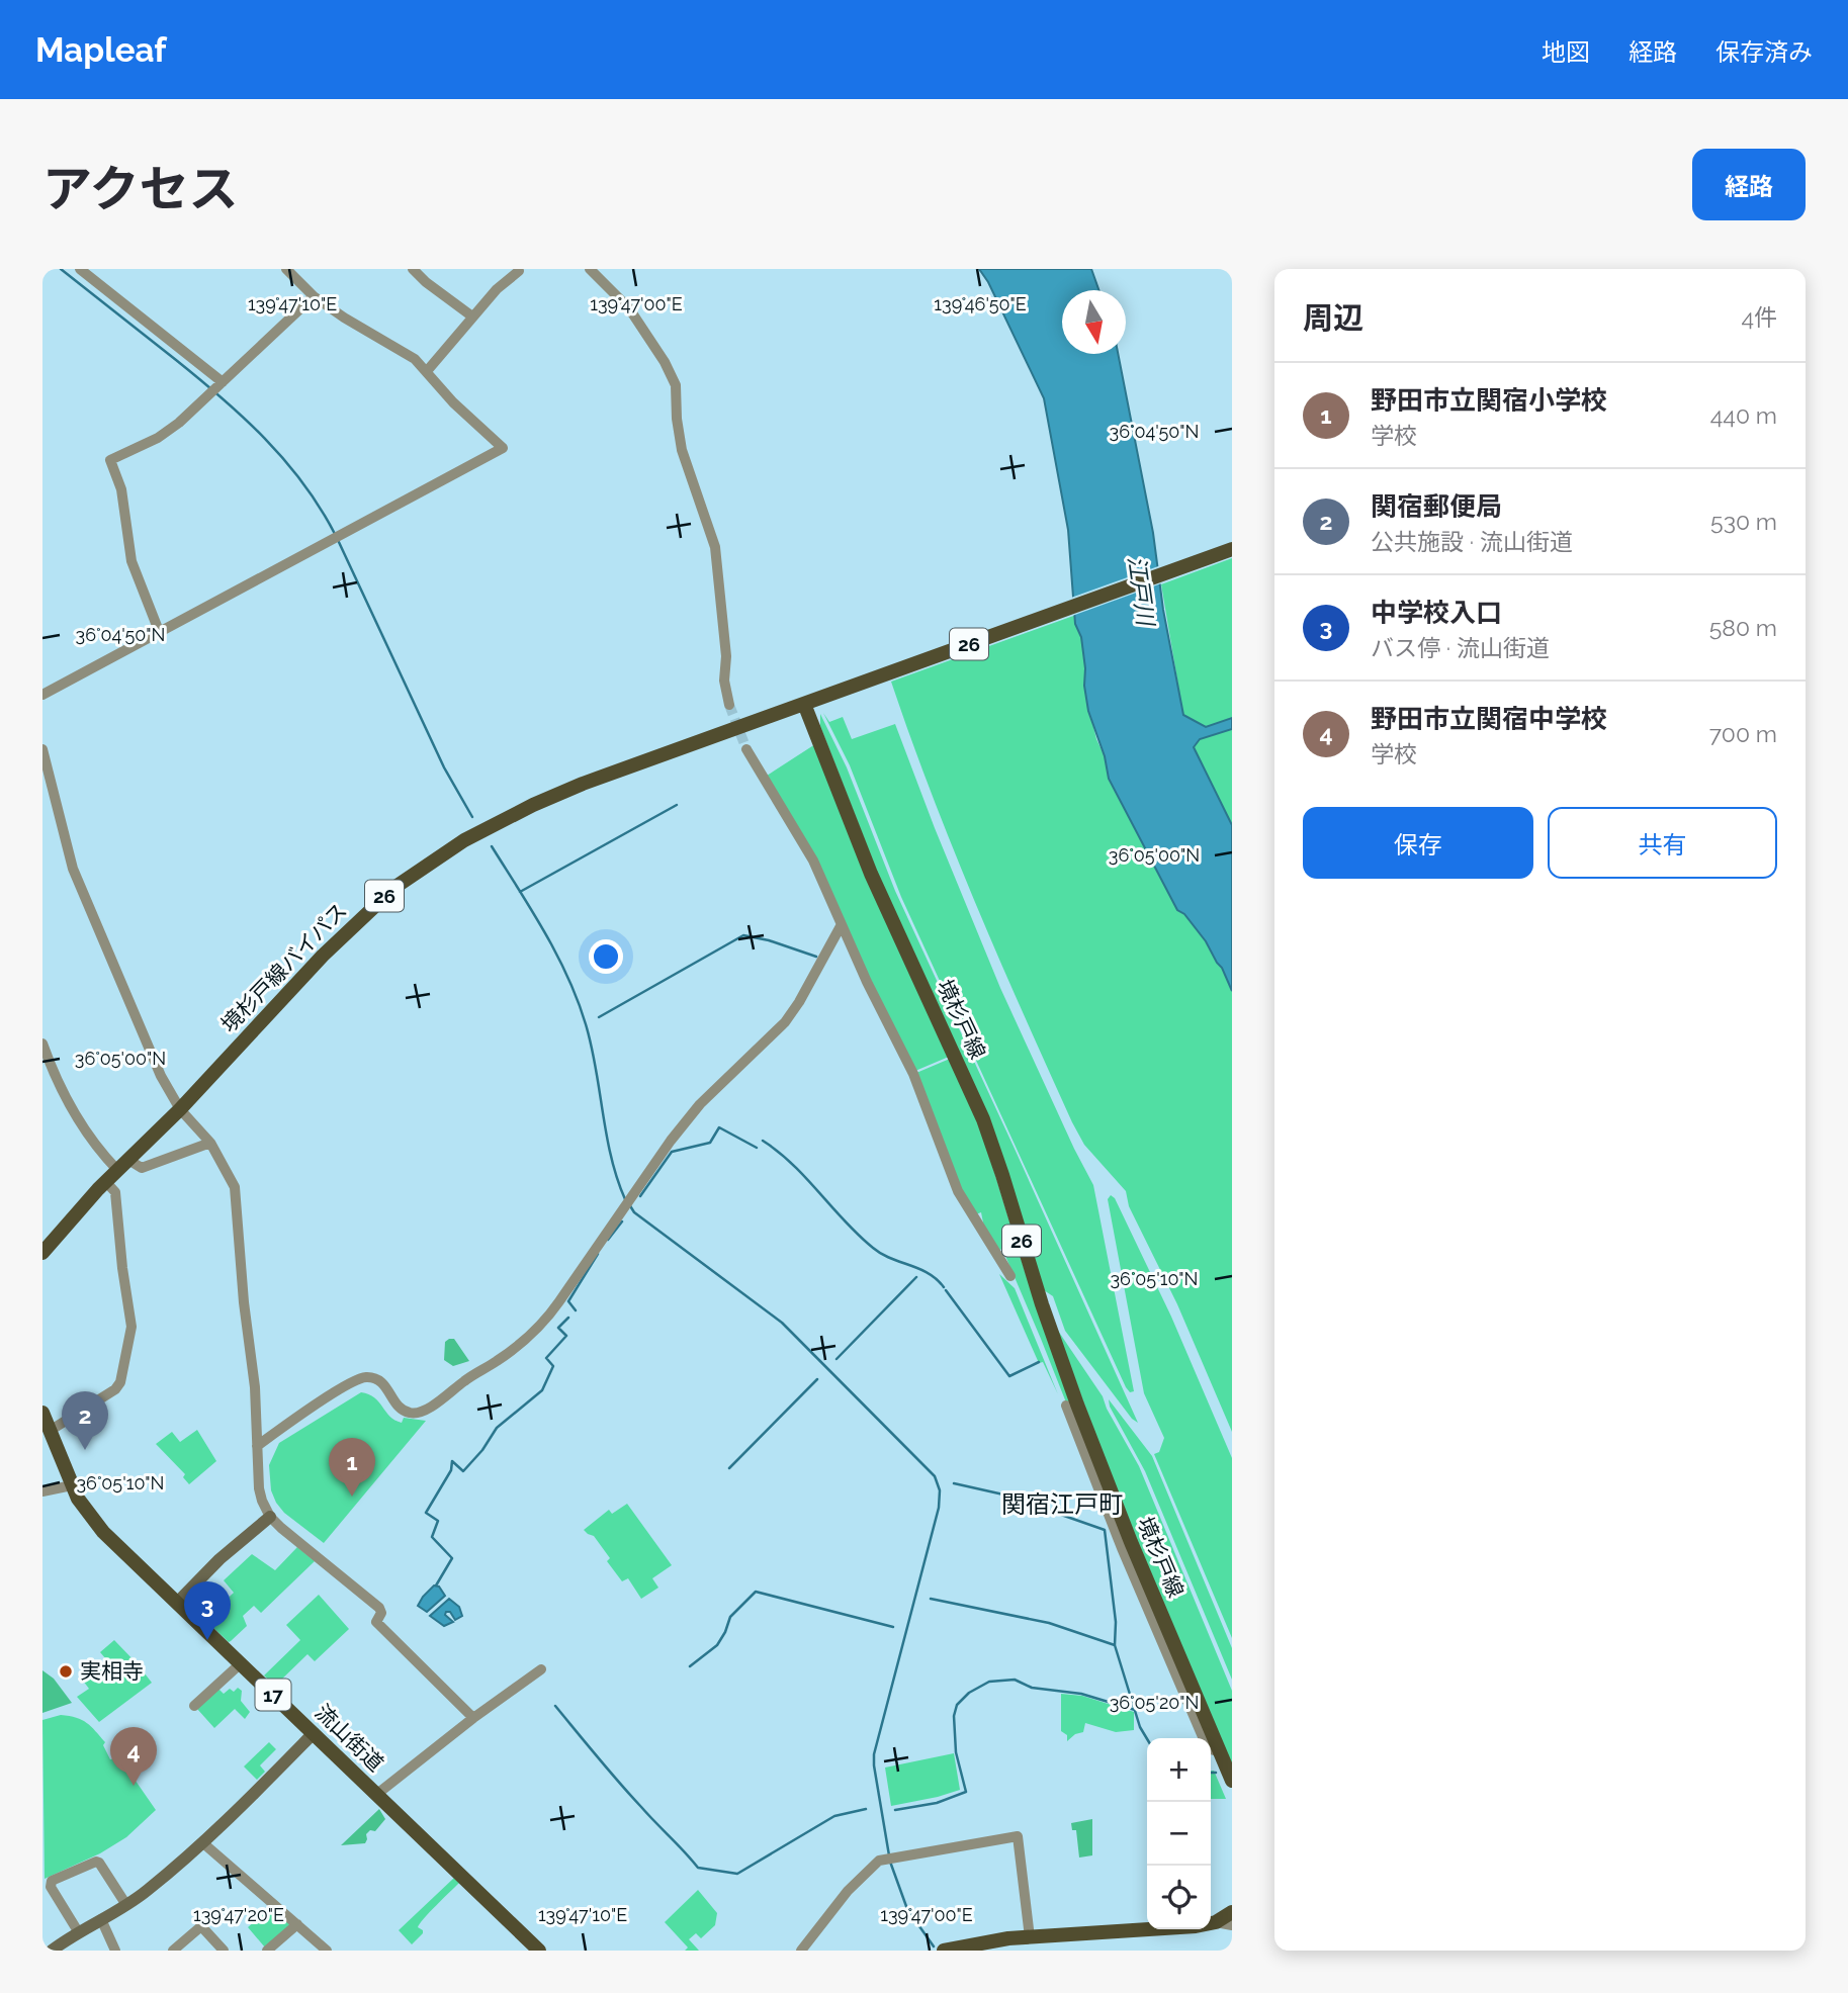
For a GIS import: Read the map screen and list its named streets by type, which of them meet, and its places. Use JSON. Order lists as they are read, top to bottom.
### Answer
{
  "streets": {
    "main road": [
      "26",
      "境杉戸線バイパス",
      "境杉戸線",
      "17",
      "流山街道"
    ]
  },
  "crossings": [
    ["26", "境杉戸線バイパス"],
    ["26", "境杉戸線"],
    ["境杉戸線バイパス", "境杉戸線"]
  ],
  "districts": ["関宿江戸町"],
  "water": ["江戸川"],
  "places": ["実相寺"],
  "north": "bottom",
  "page": {
    "header": "Mapleaf",
    "nav": ["地図", "経路", "保存済み"],
    "title": "アクセス",
    "buttons": [
      "経路",
      ["保存", "共有"]
    ],
    "heading": ["周辺", "4件"],
    "list": [
      {
        "mark": "1",
        "name": "野田市立関宿小学校",
        "note": "学校",
        "value": "440 m"
      },
      {
        "mark": "2",
        "name": "関宿郵便局",
        "note": "公共施設 · 流山街道",
        "value": "530 m"
      },
      {
        "mark": "3",
        "name": "中学校入口",
        "note": "バス停 · 流山街道",
        "value": "580 m"
      },
      {
        "mark": "4",
        "name": "野田市立関宿中学校",
        "note": "学校",
        "value": "700 m"
      }
    ],
    "pins": [
      "2",
      "1",
      "3",
      "4"
    ],
    "map_buttons": ["+", "−"]
  },
  "coordinates": [
    "139°46'50\"E",
    "139°47'10\"E",
    "139°47'00\"E",
    "36°04'50\"N",
    "36°05'00\"N",
    "36°05'10\"N",
    "36°05'20\"N",
    "139°47'20\"E"
  ]
}
